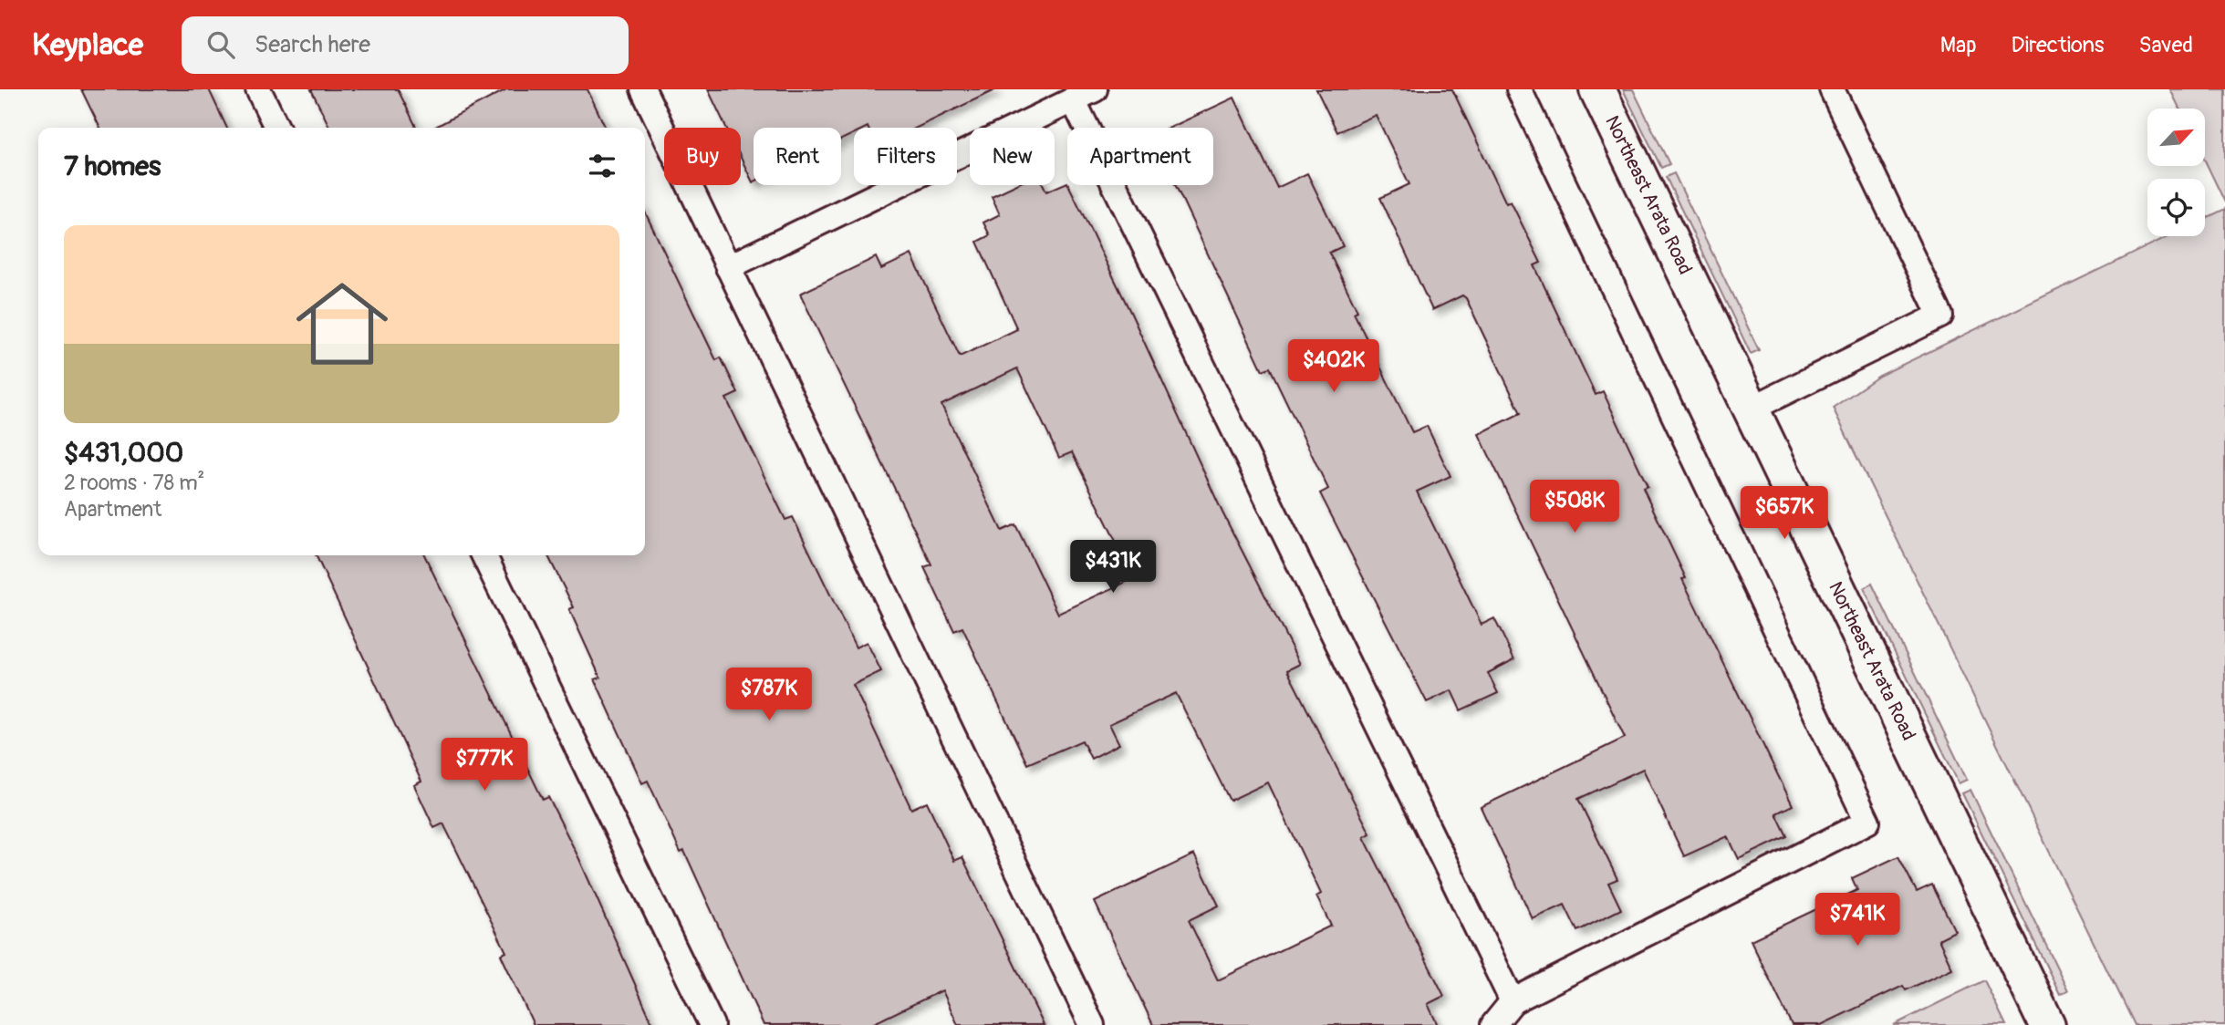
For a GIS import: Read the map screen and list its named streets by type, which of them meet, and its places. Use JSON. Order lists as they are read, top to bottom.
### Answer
{
  "streets": {
    "street": ["Northeast Arata Road"]
  },
  "north": "top right",
  "page": {
    "header": "Keyplace",
    "search": "Search here",
    "nav": ["Map", "Directions", "Saved"],
    "chip": [
      "Buy",
      "Rent",
      "Filters",
      "New",
      "Apartment"
    ],
    "heading": "7 homes",
    "list": [
      {
        "name": "$431,000",
        "note": "2 rooms · 78 m² · Apartment"
      }
    ],
    "price": [
      "$402K",
      "$508K",
      "$657K",
      "$431K",
      "$787K",
      "$777K",
      "$741K"
    ]
  }
}
